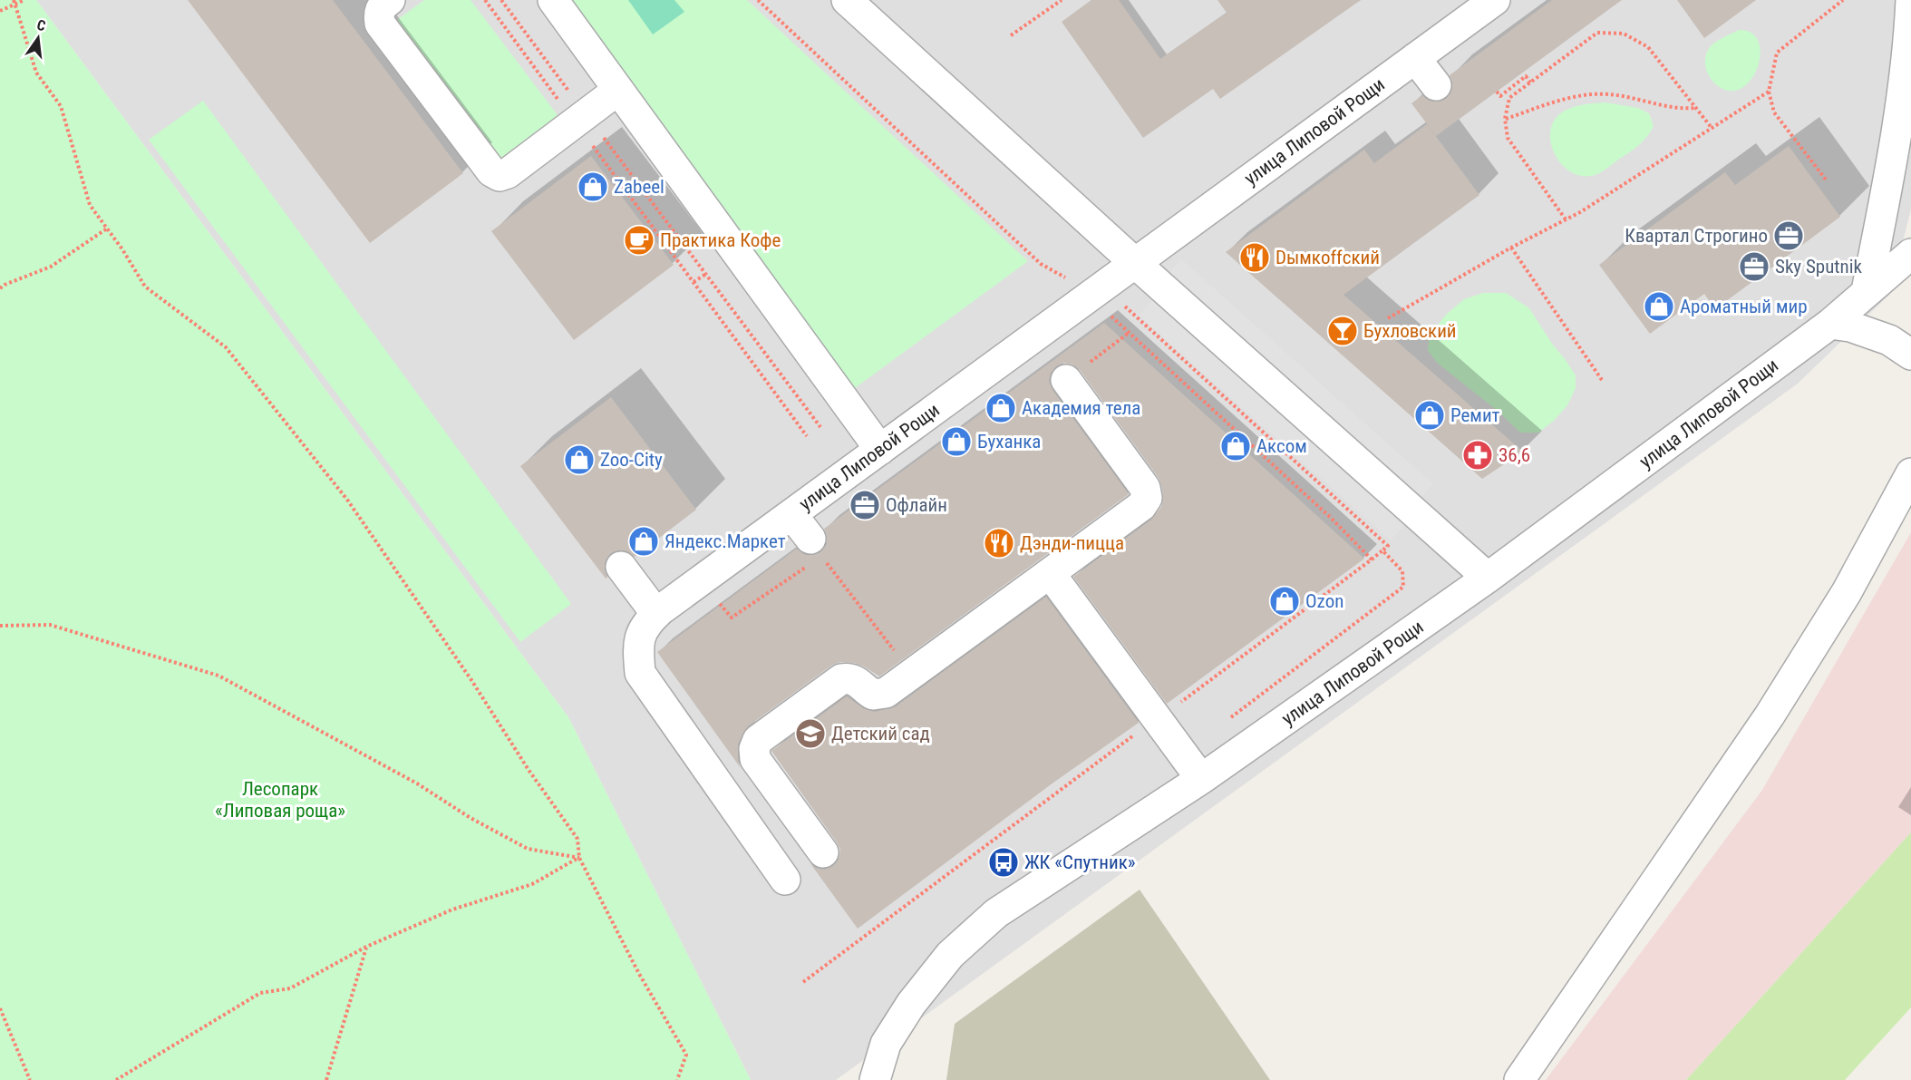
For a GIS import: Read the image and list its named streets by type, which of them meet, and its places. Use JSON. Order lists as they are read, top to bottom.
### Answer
{
  "streets": {
    "street": ["улица Липовой Рощи"]
  },
  "parks": ["Лесопарк «Липовая роща»"],
  "places": {
    "shop": [
      "Zabeel",
      "Ароматный мир",
      "Академия тела",
      "Ремит",
      "Буханка",
      "Аксом",
      "Zoo-City",
      "Яндекс.Маркет",
      "Ozon"
    ],
    "office": ["Квартал Строгино", "Sky Sputnik", "Офлайн"],
    "cafe": ["Практика Кофе"],
    "restaurant": ["Dымкoffский", "Дэнди-пицца"],
    "bar": ["Бухловский"],
    "pharmacy": ["36,6"],
    "school or university": ["Детский сад"],
    "bus stop": ["ЖК «Спутник»"]
  },
  "north": "top"
}
